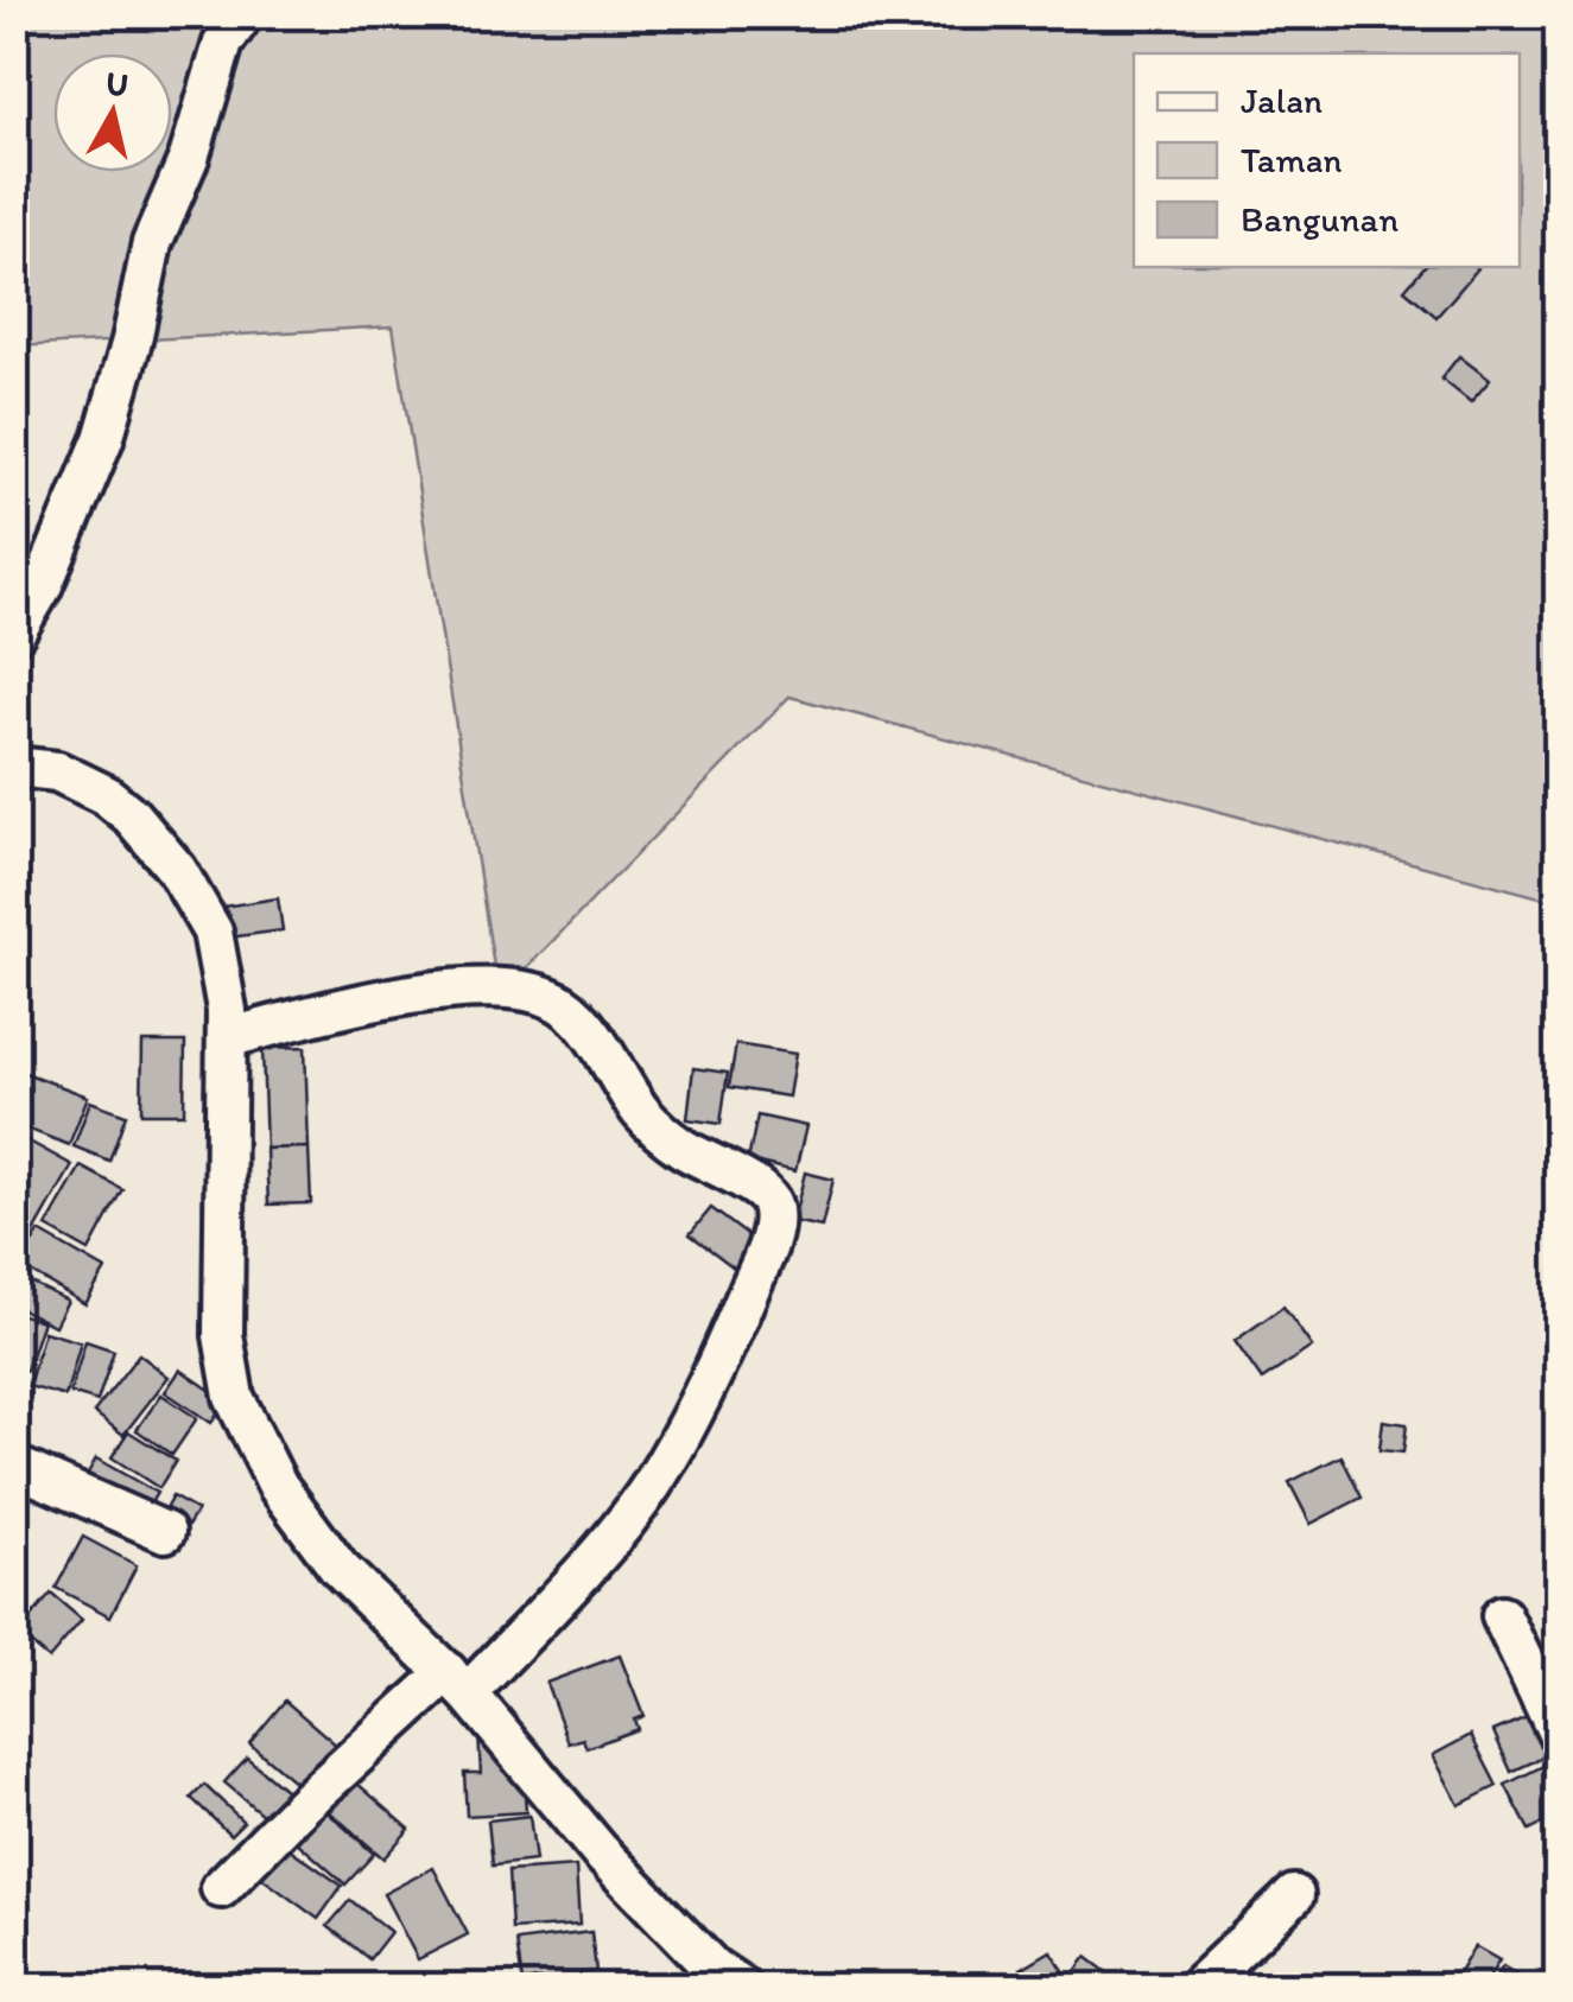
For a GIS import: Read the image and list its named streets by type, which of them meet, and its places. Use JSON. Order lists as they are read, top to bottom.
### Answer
{
  "legend": ["Jalan", "Taman", "Bangunan"],
  "north": "top"
}
